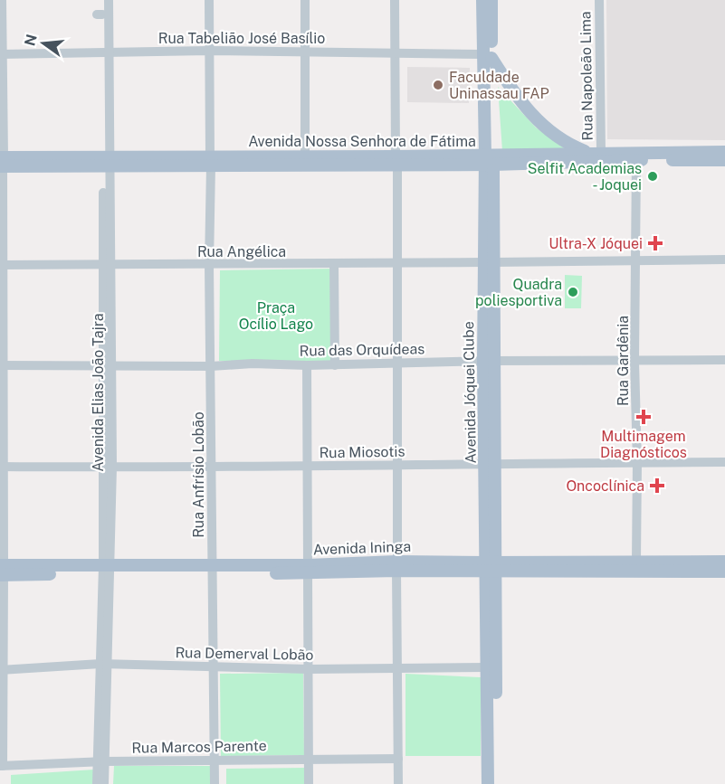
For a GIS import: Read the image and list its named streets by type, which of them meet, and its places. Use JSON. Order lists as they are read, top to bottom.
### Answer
{
  "streets": {
    "main road": ["Avenida Nossa Senhora de Fátima", "Avenida Jóquei Clube", "Avenida Ininga"],
    "street": [
      "Rua Tabelião José Basílio",
      "Rua Napoleão Lima",
      "Rua Angélica",
      "Rua das Orquídeas",
      "Rua Gardênia",
      "Avenida Elias João Tajra",
      "Rua Miosotis",
      "Rua Anfrísio Lobão",
      "Rua Demerval Lobão",
      "Rua Marcos Parente"
    ]
  },
  "crossings": [
    ["Rua Tabelião José Basílio", "Avenida Elias João Tajra"],
    ["Rua Tabelião José Basílio", "Avenida Jóquei Clube"],
    ["Rua Tabelião José Basílio", "Rua Anfrísio Lobão"],
    ["Rua Napoleão Lima", "Avenida Nossa Senhora de Fátima"],
    ["Avenida Nossa Senhora de Fátima", "Rua Gardênia"],
    ["Avenida Nossa Senhora de Fátima", "Avenida Elias João Tajra"],
    ["Avenida Nossa Senhora de Fátima", "Avenida Jóquei Clube"],
    ["Avenida Nossa Senhora de Fátima", "Rua Anfrísio Lobão"],
    ["Rua Angélica", "Rua Gardênia"],
    ["Rua Angélica", "Avenida Elias João Tajra"],
    ["Rua Angélica", "Avenida Jóquei Clube"],
    ["Rua Angélica", "Rua Anfrísio Lobão"],
    ["Rua das Orquídeas", "Rua Gardênia"],
    ["Rua das Orquídeas", "Avenida Elias João Tajra"],
    ["Rua das Orquídeas", "Avenida Jóquei Clube"],
    ["Rua das Orquídeas", "Rua Anfrísio Lobão"],
    ["Rua Gardênia", "Rua Miosotis"],
    ["Rua Gardênia", "Avenida Ininga"],
    ["Avenida Elias João Tajra", "Rua Miosotis"],
    ["Avenida Elias João Tajra", "Avenida Ininga"],
    ["Avenida Elias João Tajra", "Rua Demerval Lobão"],
    ["Avenida Elias João Tajra", "Rua Marcos Parente"],
    ["Avenida Jóquei Clube", "Rua Miosotis"],
    ["Avenida Jóquei Clube", "Avenida Ininga"],
    ["Avenida Jóquei Clube", "Rua Demerval Lobão"],
    ["Rua Miosotis", "Rua Anfrísio Lobão"],
    ["Rua Anfrísio Lobão", "Avenida Ininga"],
    ["Rua Anfrísio Lobão", "Rua Demerval Lobão"],
    ["Rua Anfrísio Lobão", "Rua Marcos Parente"]
  ],
  "parks": ["Praça Ocílio Lago"],
  "places": {
    "other": ["Faculdade Uninassau FAP", "Selfit Academias - Joquei", "Quadra poliesportiva"],
    "health": ["Ultra-X Jóquei", "Multimagem Diagnósticos", "Oncoclínica"]
  },
  "north": "left"
}
